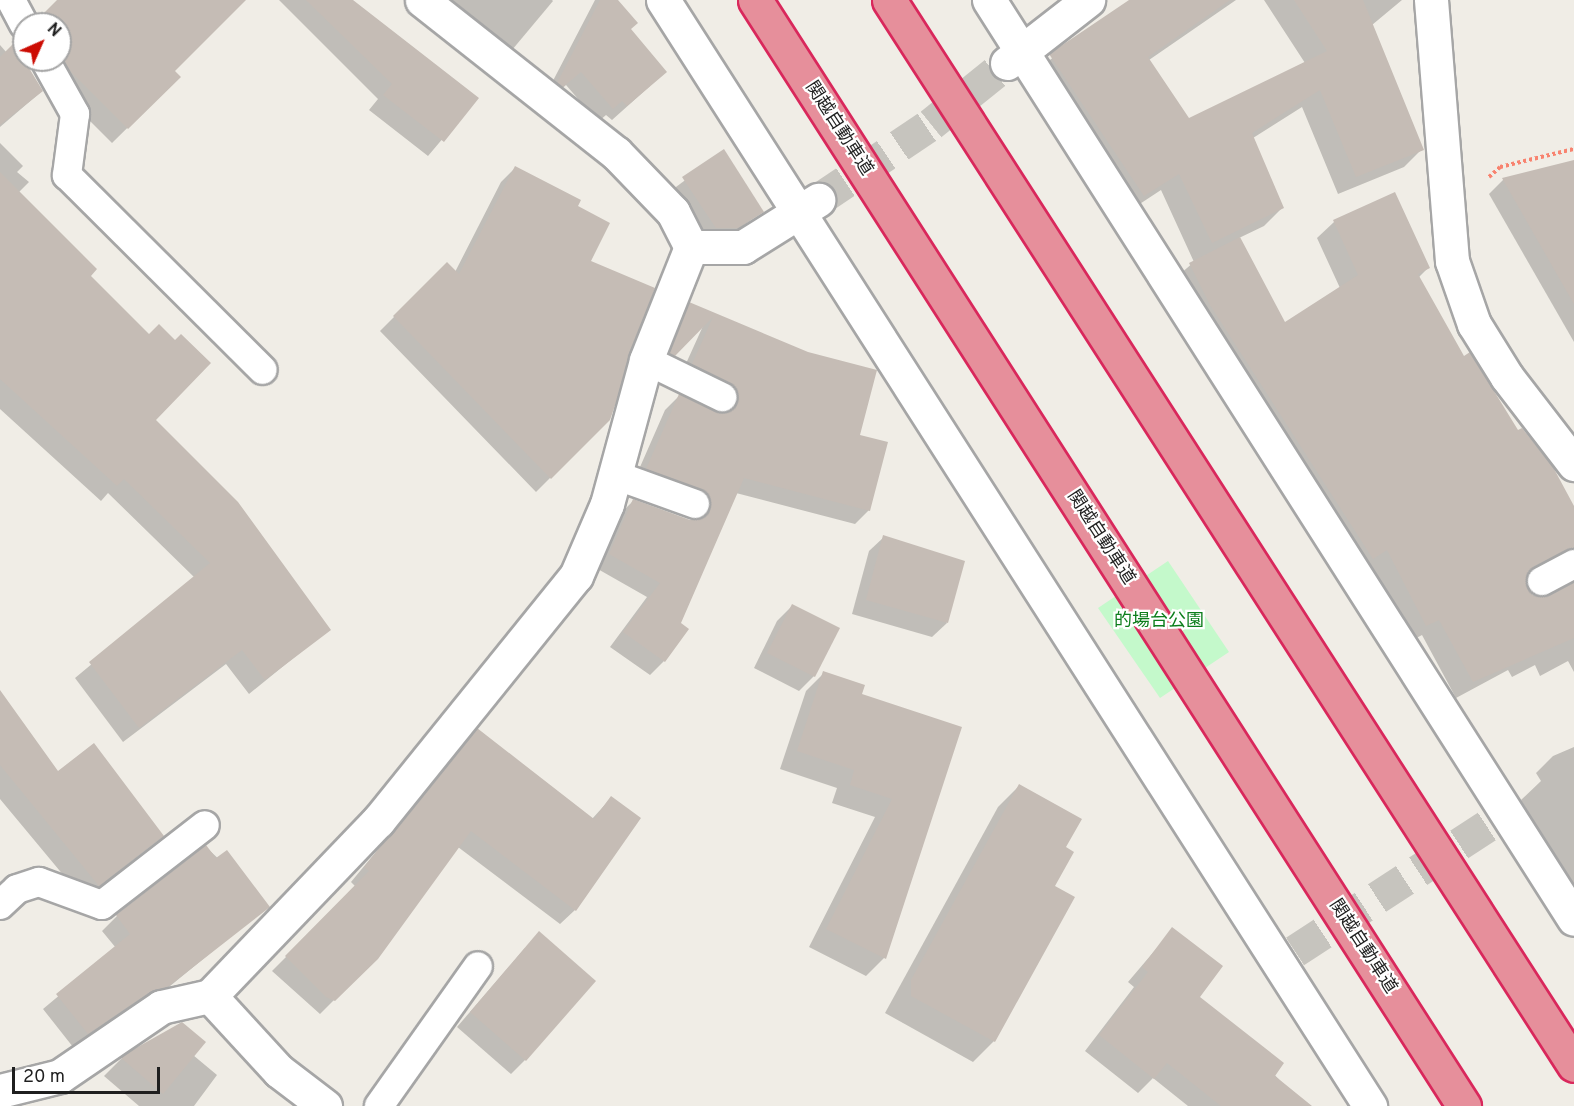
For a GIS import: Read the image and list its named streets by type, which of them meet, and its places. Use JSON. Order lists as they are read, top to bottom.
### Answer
{
  "streets": {
    "highway": ["関越自動車道"]
  },
  "parks": ["的場台公園"],
  "scale_bar": "20 m",
  "north": "top right"
}
